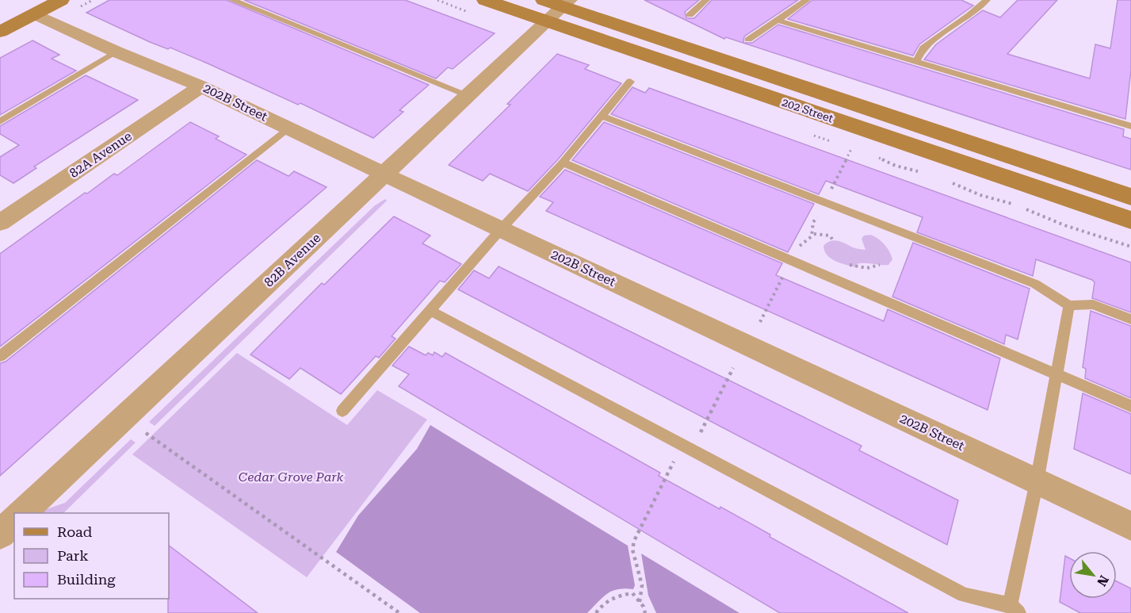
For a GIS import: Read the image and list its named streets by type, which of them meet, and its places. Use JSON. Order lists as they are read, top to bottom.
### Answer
{
  "streets": {
    "main road": ["202 Street"],
    "street": ["202B Street", "82A Avenue", "82B Avenue"]
  },
  "crossings": [
    ["202B Street", "82A Avenue"],
    ["202B Street", "82B Avenue"],
    ["202 Street", "82B Avenue"]
  ],
  "parks": ["Cedar Grove Park"],
  "legend": ["Road", "Park", "Building"],
  "north": "bottom right"
}
